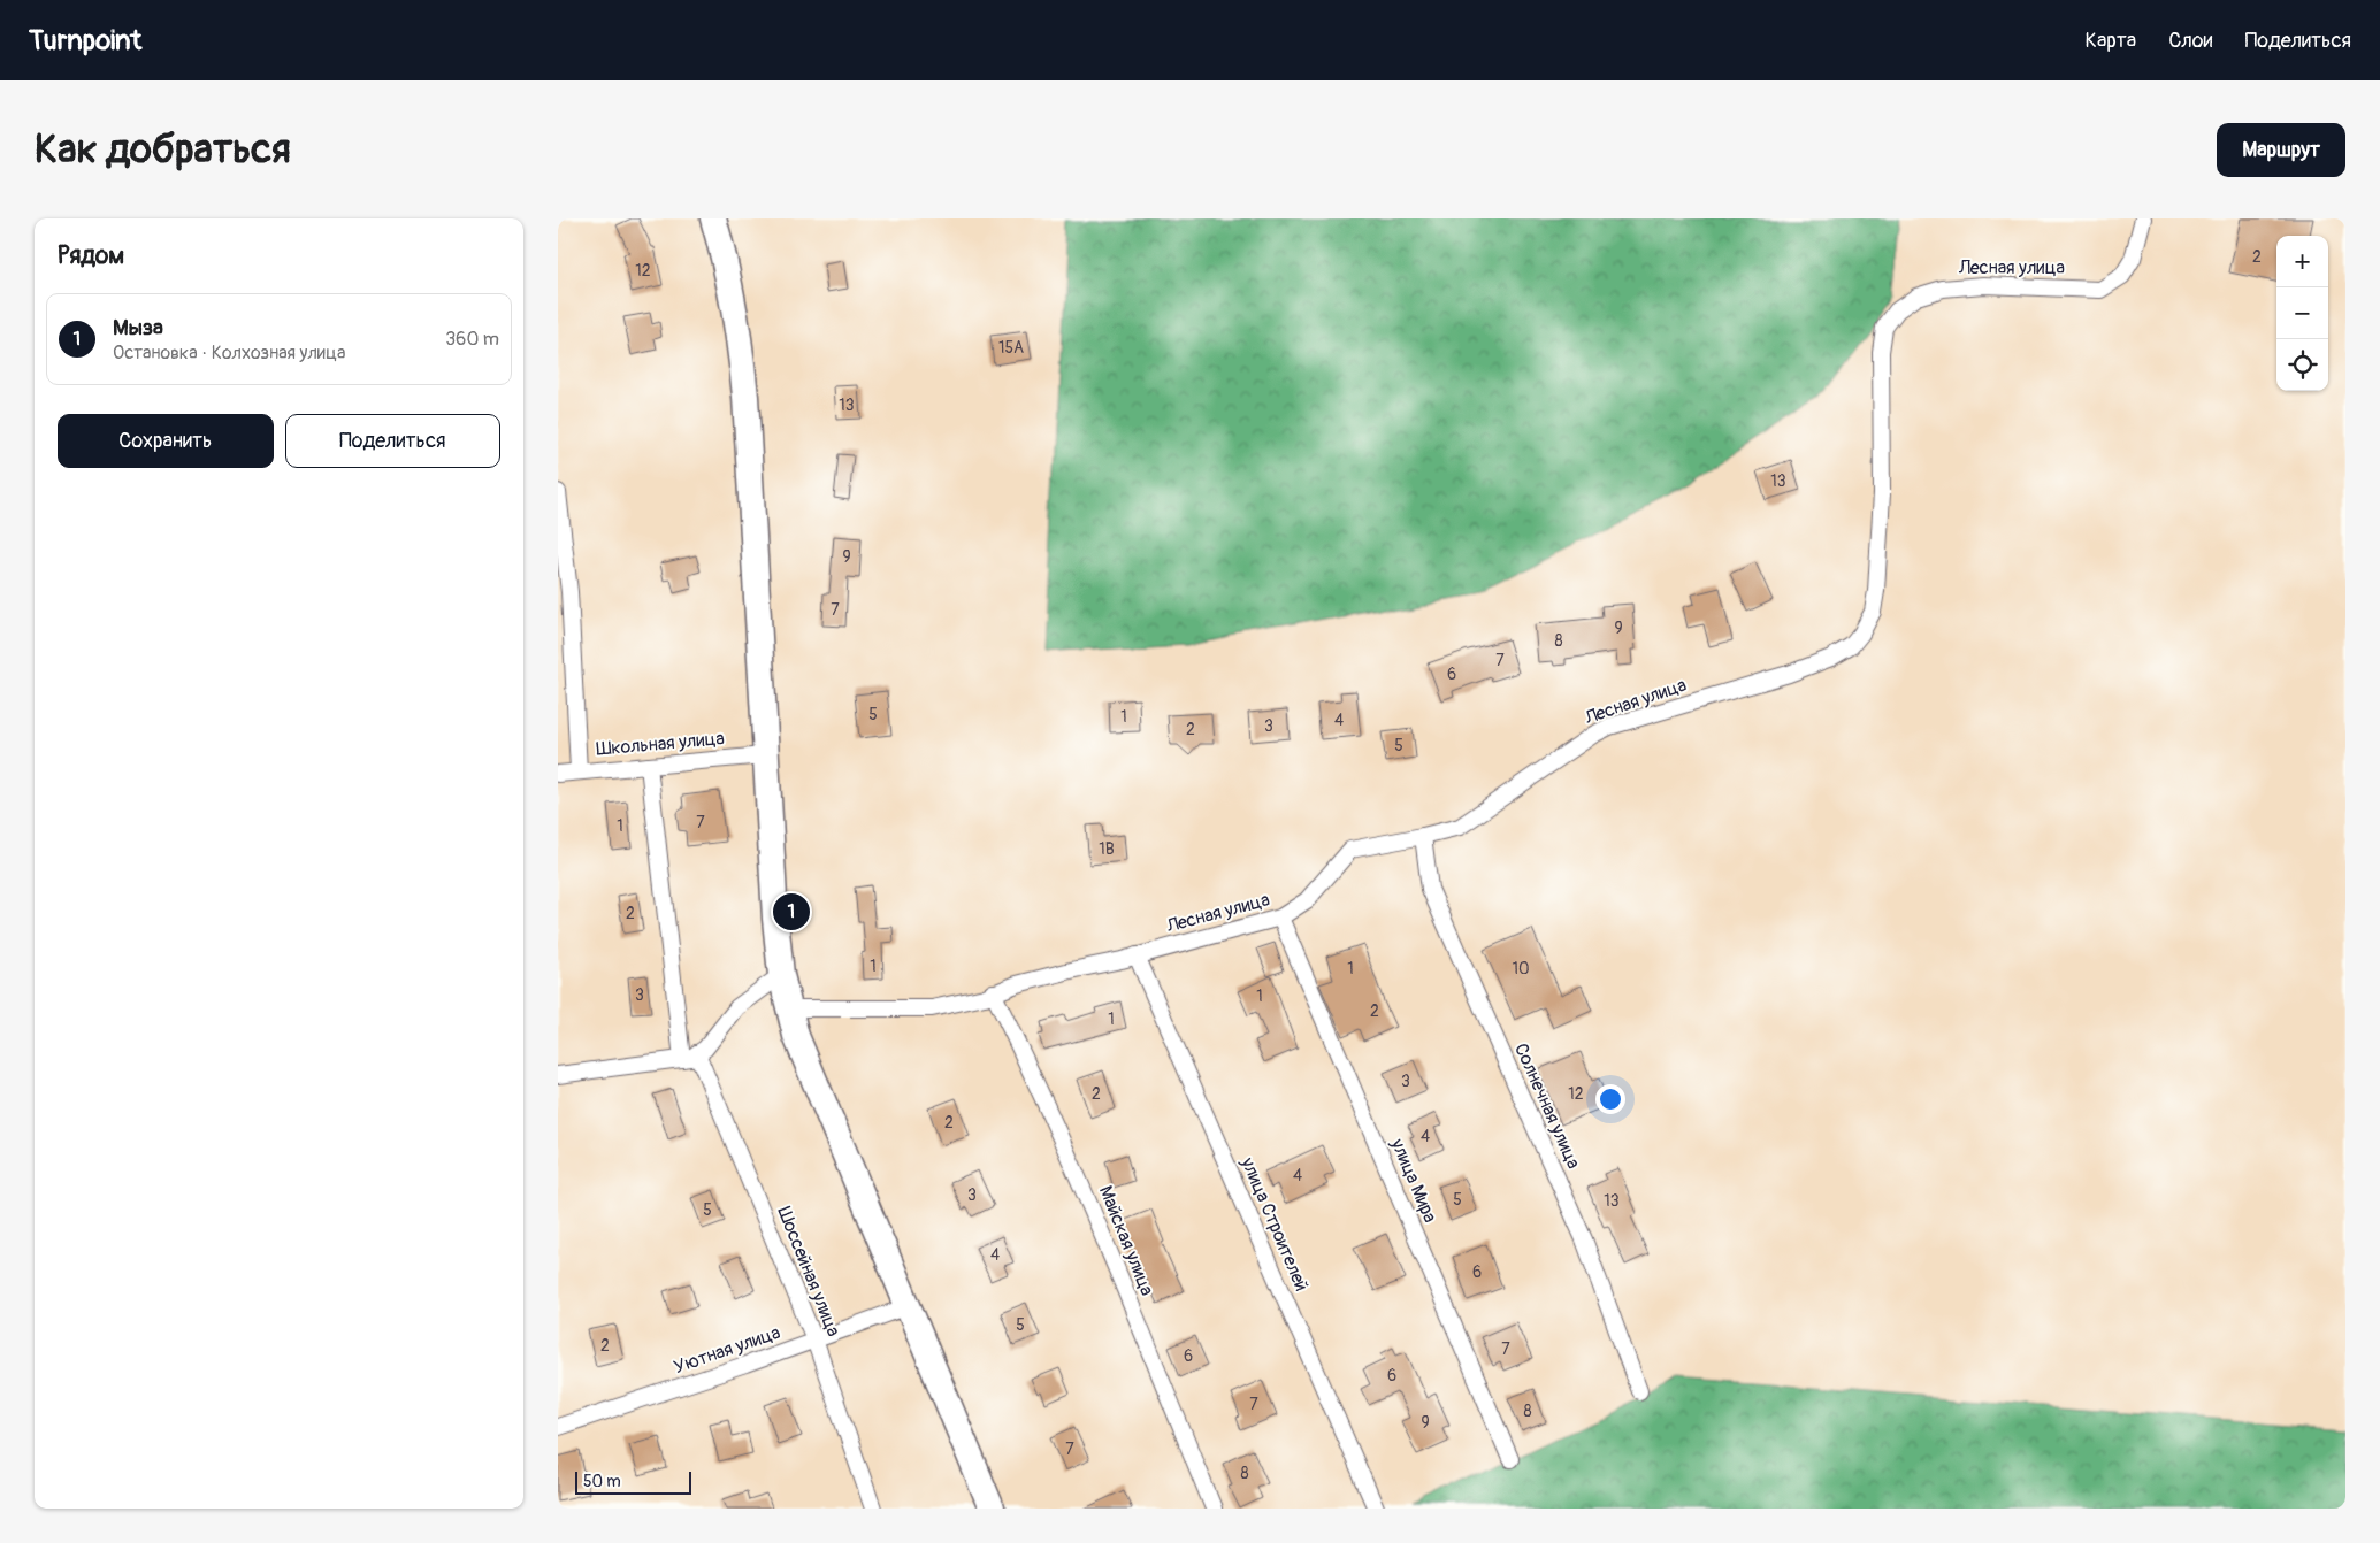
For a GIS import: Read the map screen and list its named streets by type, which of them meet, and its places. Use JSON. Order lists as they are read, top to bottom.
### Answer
{
  "streets": {
    "street": [
      "Лесная улица",
      "Школьная улица",
      "Солнечная улица",
      "улица Мира",
      "улица Строителей",
      "Майская улица",
      "Шоссейная улица",
      "Уютная улица"
    ]
  },
  "crossings": [
    ["Лесная улица", "Солнечная улица"],
    ["Лесная улица", "улица Мира"],
    ["Лесная улица", "улица Строителей"],
    ["Лесная улица", "Майская улица"],
    ["Школьная улица", "Шоссейная улица"],
    ["Шоссейная улица", "Уютная улица"]
  ],
  "house_numbers": [
    "2",
    "12",
    "15А",
    "13",
    "13",
    "9",
    "7",
    "9",
    "8",
    "7",
    "6",
    "5",
    "1",
    "4",
    "3",
    "2",
    "5",
    "7",
    "1",
    "1В",
    "2",
    "1",
    "1",
    "10",
    "3",
    "1",
    "2",
    "1",
    "3",
    "2",
    "12",
    "2",
    "4",
    "4",
    "3",
    "5",
    "13",
    "5",
    "4",
    "6",
    "5",
    "2",
    "7",
    "6",
    "6",
    "7",
    "8",
    "9",
    "7",
    "8"
  ],
  "scale_bar": "50 m",
  "page": {
    "header": "Turnpoint",
    "nav": ["Карта", "Слои", "Поделиться"],
    "buttons": [
      "Маршрут",
      ["Сохранить", "Поделиться"]
    ],
    "title": "Как добраться",
    "heading": "Рядом",
    "map_buttons": ["+", "−"],
    "list": [
      {
        "mark": "1",
        "name": "Мыза",
        "note": "Остановка · Колхозная улица",
        "value": "360 m"
      }
    ],
    "pins": "1",
    "scale": "50 m"
  }
}
